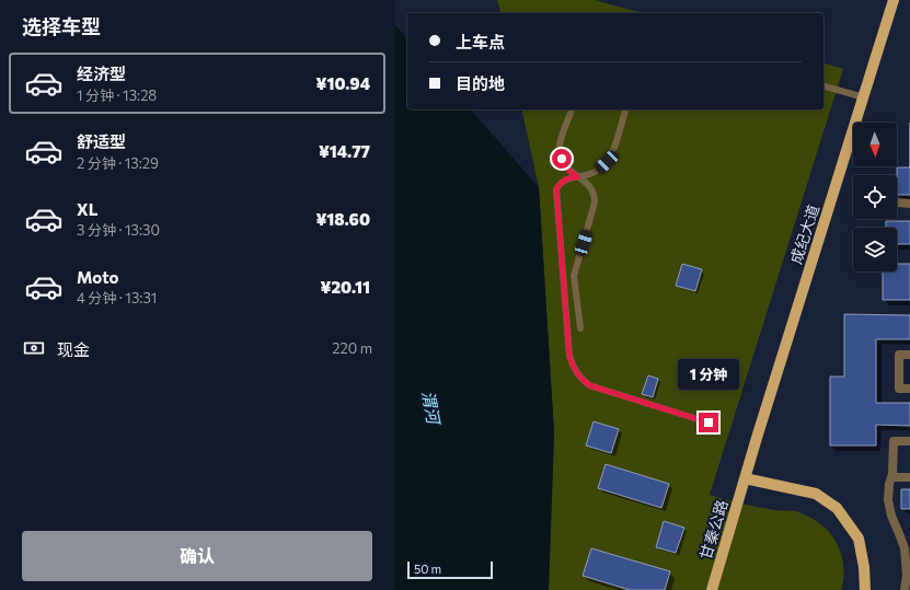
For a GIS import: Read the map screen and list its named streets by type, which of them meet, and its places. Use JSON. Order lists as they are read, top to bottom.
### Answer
{
  "streets": {
    "main road": ["成纪大道", "甘秦公路"]
  },
  "crossings": [
    ["成纪大道", "甘秦公路"]
  ],
  "water": ["渭河"],
  "scale_bar": "50 m",
  "north": "bottom",
  "page": {
    "heading": "选择车型",
    "banner": ["上车点", "目的地"],
    "list": [
      {
        "name": "经济型",
        "note": "1 分钟 · 13:28",
        "value": "¥10.94"
      },
      {
        "name": "舒适型",
        "note": "2 分钟 · 13:29",
        "value": "¥14.77"
      },
      {
        "name": "XL",
        "note": "3 分钟 · 13:30",
        "value": "¥18.60"
      },
      {
        "name": "Moto",
        "note": "4 分钟 · 13:31",
        "value": "¥20.11"
      }
    ],
    "pay": ["现金", "220 m"],
    "bubble": "1 分钟",
    "buttons": "确认",
    "scale": "50 m"
  }
}
